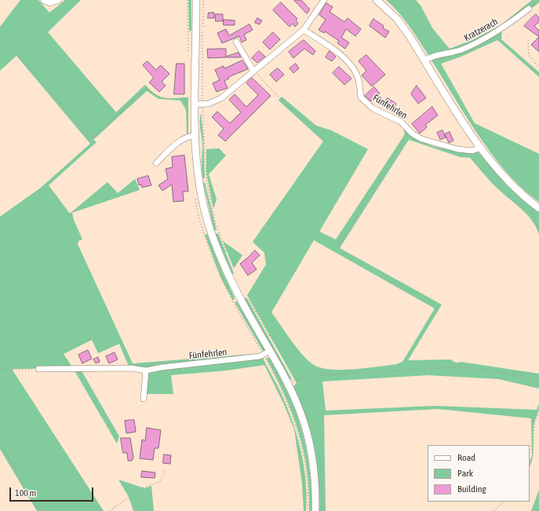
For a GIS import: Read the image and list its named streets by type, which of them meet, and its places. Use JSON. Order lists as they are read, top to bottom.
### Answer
{
  "streets": {
    "street": ["Kratzerach", "Fünfehrlen"]
  },
  "legend": ["Road", "Park", "Building"],
  "scale_bar": "100 m"
}
